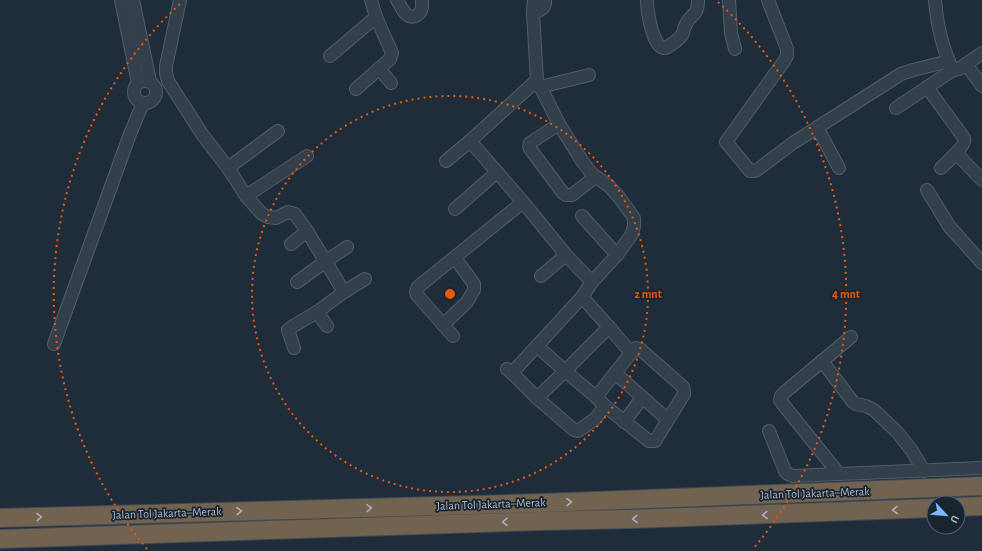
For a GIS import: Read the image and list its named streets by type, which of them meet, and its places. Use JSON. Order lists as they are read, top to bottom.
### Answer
{
  "streets": {
    "highway": ["Jalan Tol Jakarta–Merak"]
  },
  "north": "bottom right",
  "rings": ["2 mnt", "4 mnt"]
}
